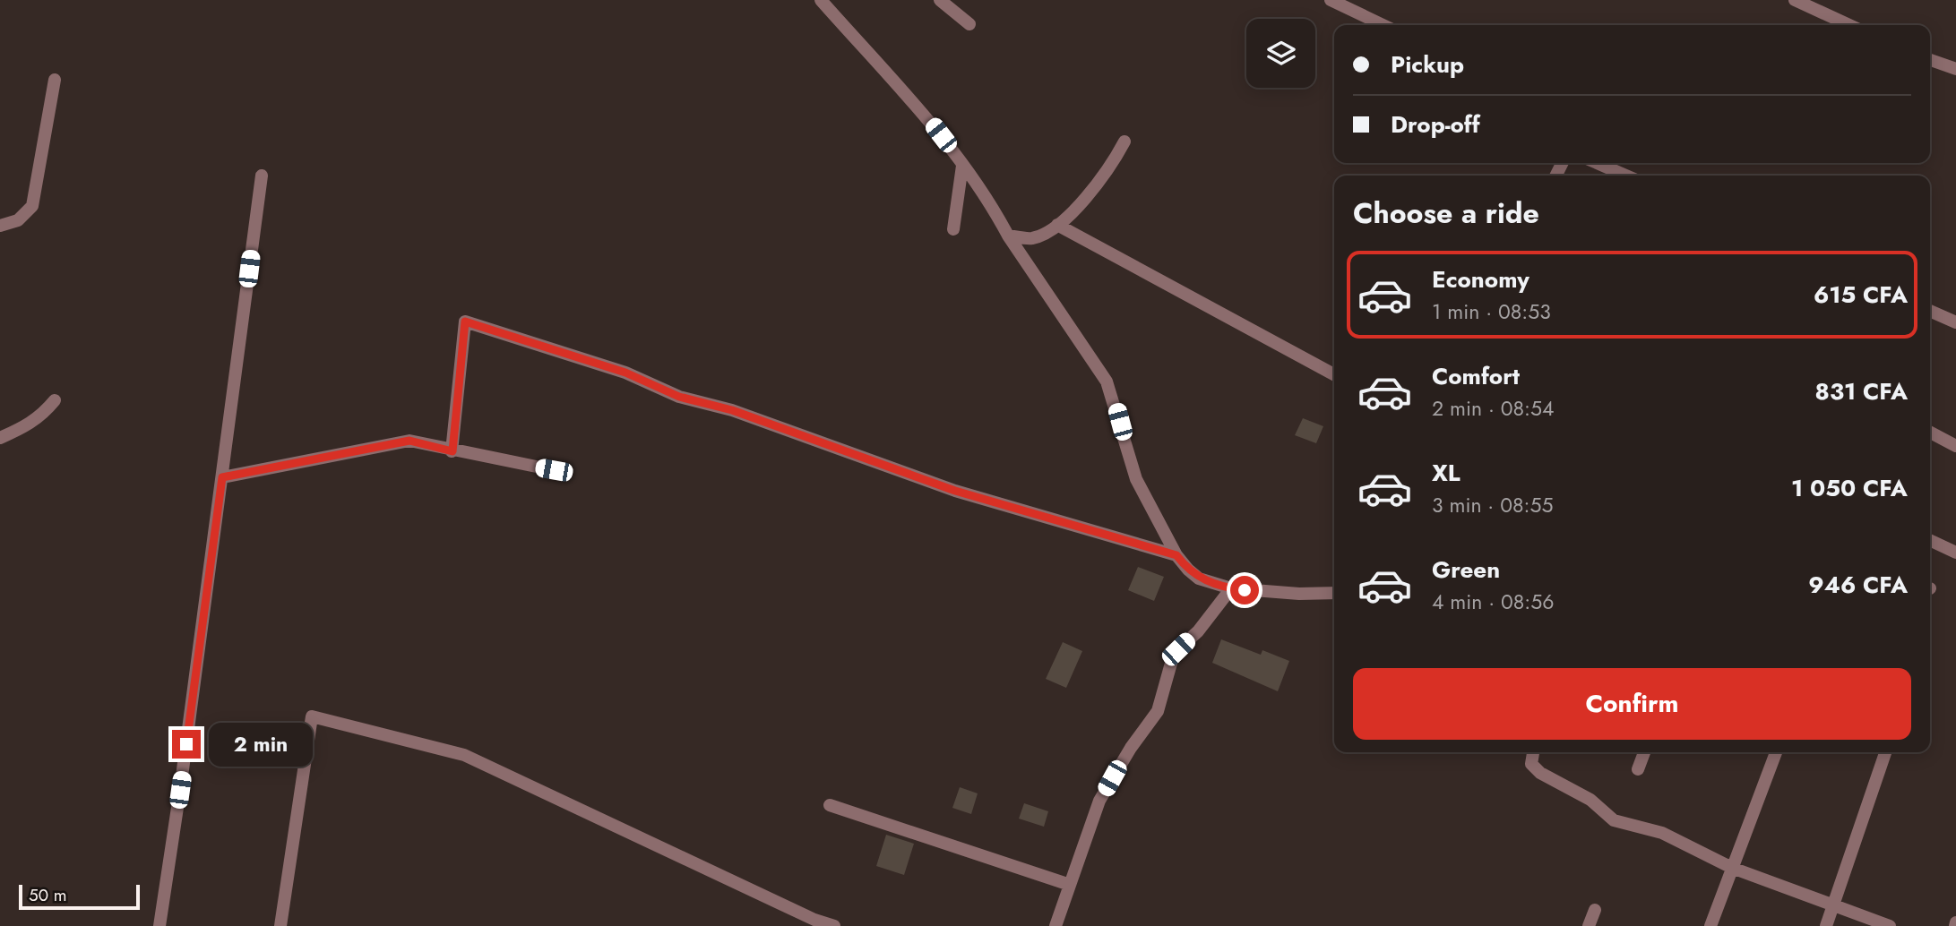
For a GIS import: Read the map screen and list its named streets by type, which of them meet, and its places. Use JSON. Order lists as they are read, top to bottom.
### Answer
{
  "scale_bar": "50 m",
  "page": {
    "banner": ["Pickup", "Drop-off"],
    "heading": "Choose a ride",
    "list": [
      {
        "name": "Economy",
        "note": "1 min · 08:53",
        "value": "615 CFA"
      },
      {
        "name": "Comfort",
        "note": "2 min · 08:54",
        "value": "831 CFA"
      },
      {
        "name": "XL",
        "note": "3 min · 08:55",
        "value": "1 050 CFA"
      },
      {
        "name": "Green",
        "note": "4 min · 08:56",
        "value": "946 CFA"
      }
    ],
    "buttons": "Confirm",
    "bubble": "2 min",
    "scale": "50 m"
  }
}
